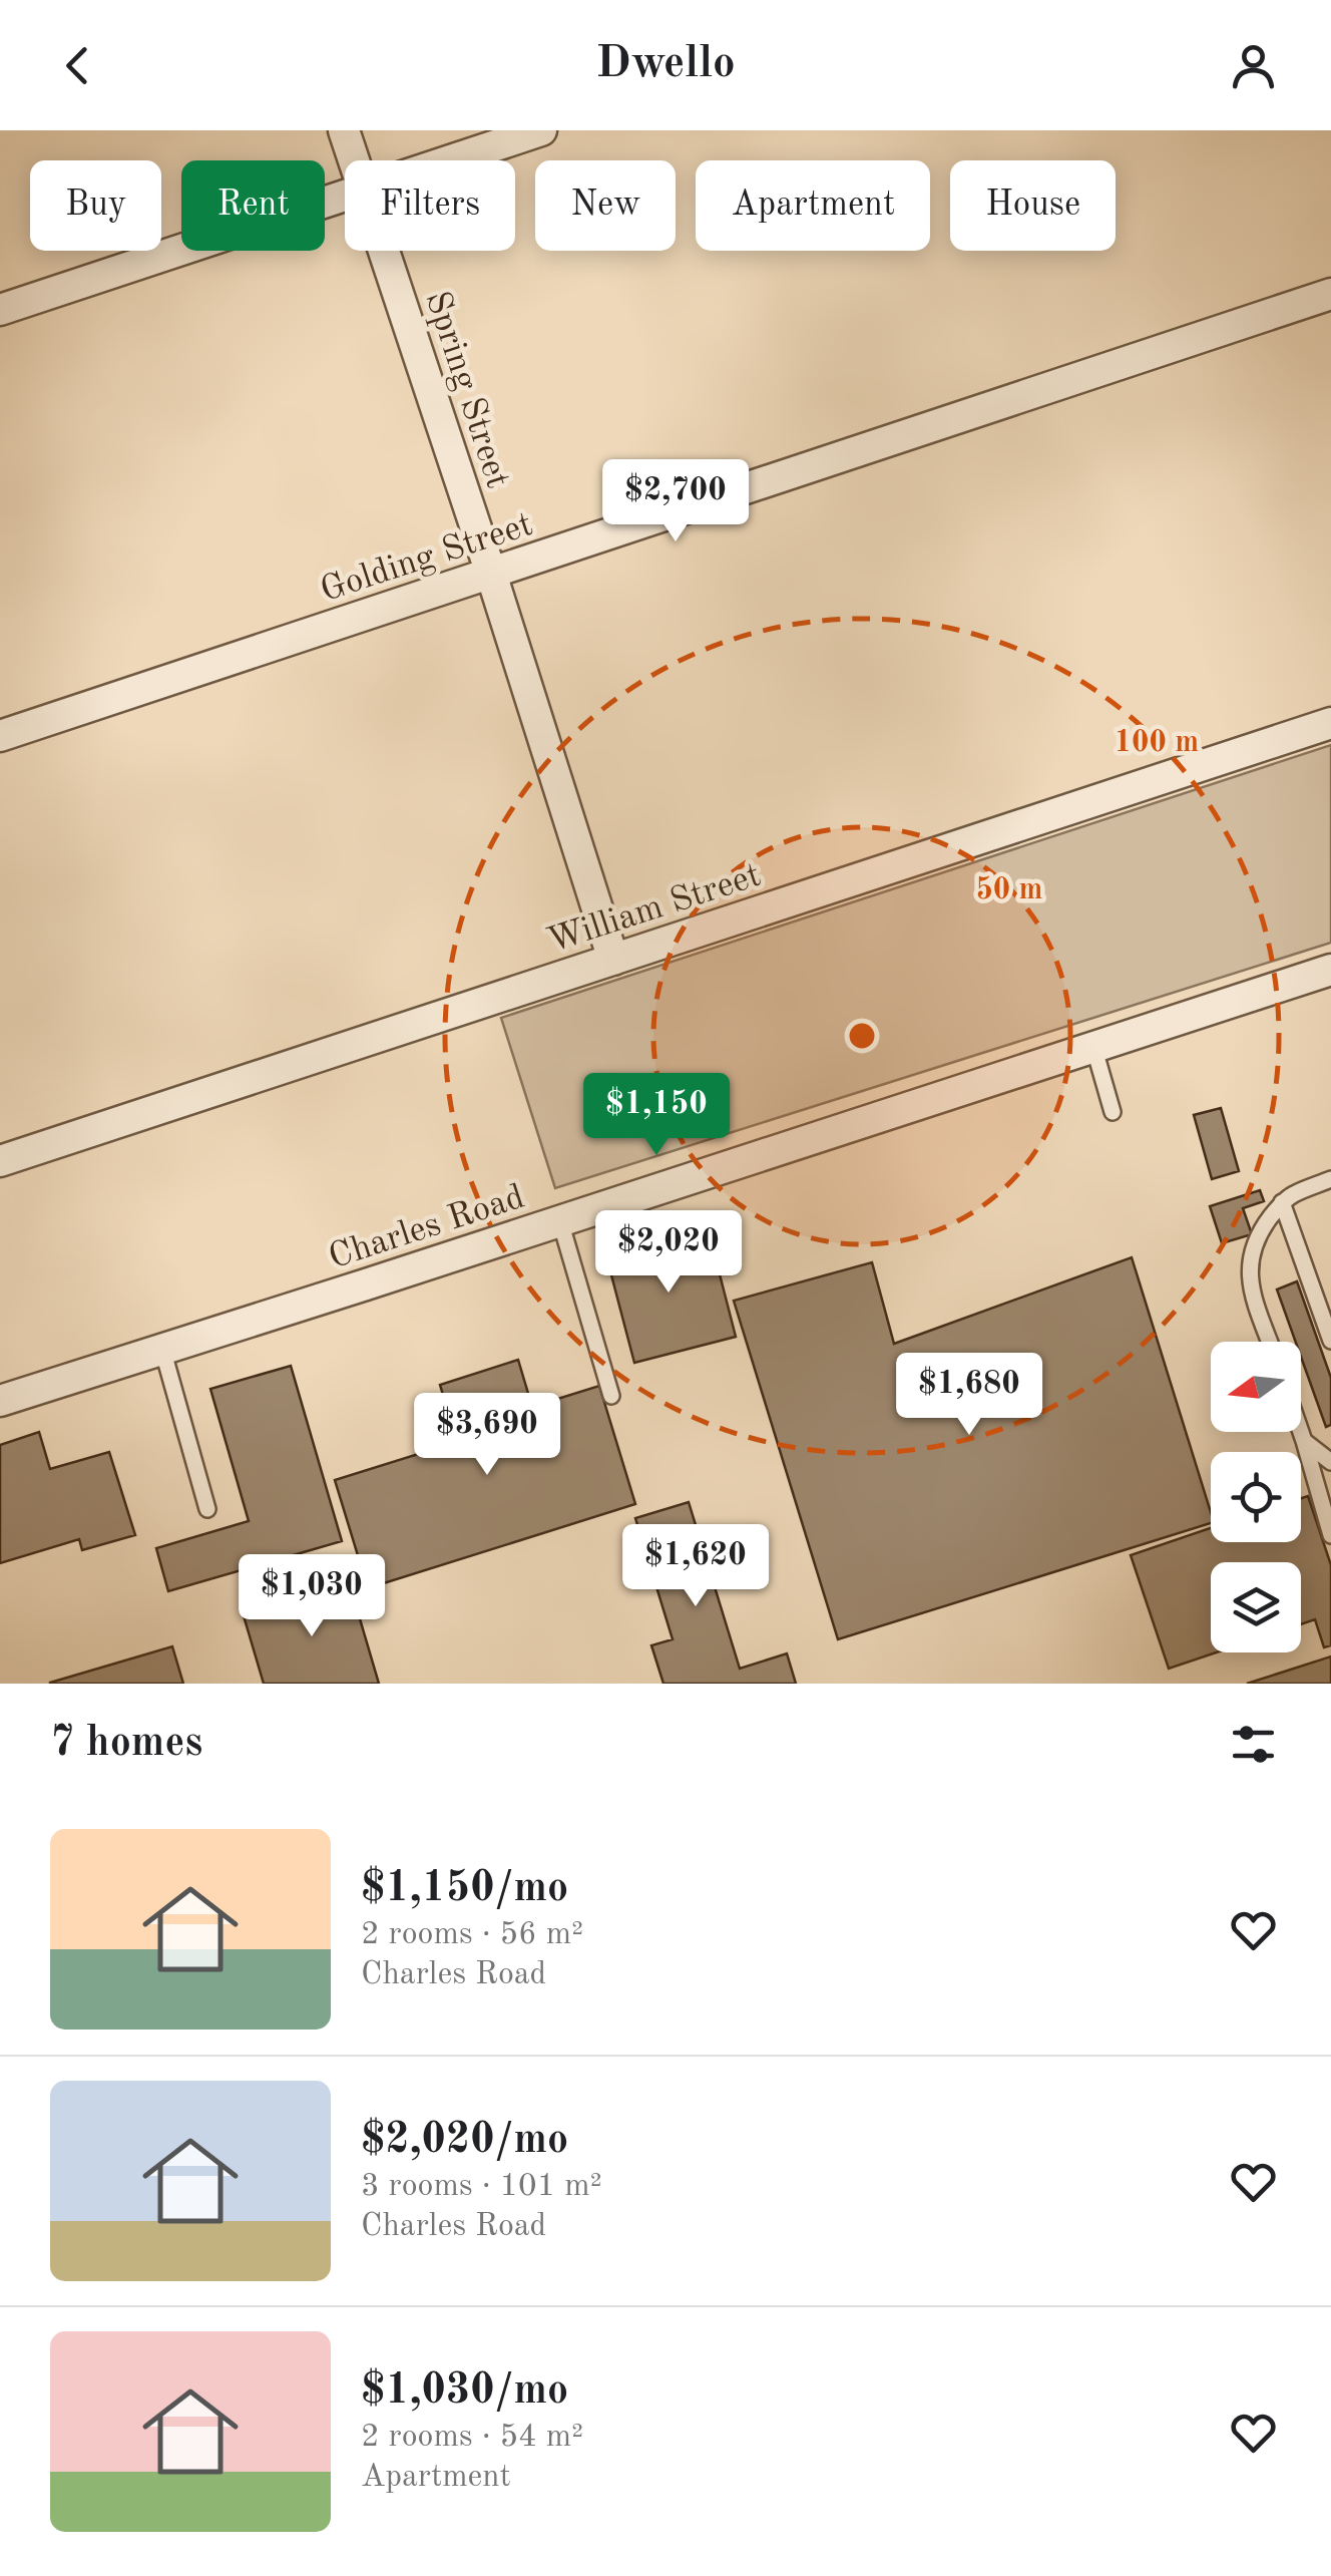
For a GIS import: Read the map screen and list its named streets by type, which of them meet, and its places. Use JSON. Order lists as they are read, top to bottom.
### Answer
{
  "streets": {
    "street": [
      "Spring Street",
      "Golding Street",
      "William Street",
      "Charles Road"
    ]
  },
  "crossings": [
    ["Spring Street", "Golding Street"],
    ["Spring Street", "William Street"]
  ],
  "north": "left",
  "page": {
    "header": "Dwello",
    "chip": [
      "Buy",
      "Rent",
      "Filters",
      "New",
      "Apartment",
      "House"
    ],
    "price": [
      "$2,700",
      "$1,150",
      "$2,020",
      "$1,680",
      "$3,690",
      "$1,620",
      "$1,030"
    ],
    "heading": "7 homes",
    "list": [
      {
        "name": "$1,150/mo",
        "note": "2 rooms · 56 m² · Charles Road"
      },
      {
        "name": "$2,020/mo",
        "note": "3 rooms · 101 m² · Charles Road"
      },
      {
        "name": "$1,030/mo",
        "note": "2 rooms · 54 m² · Apartment"
      }
    ]
  },
  "rings": ["100 m", "50 m"]
}
